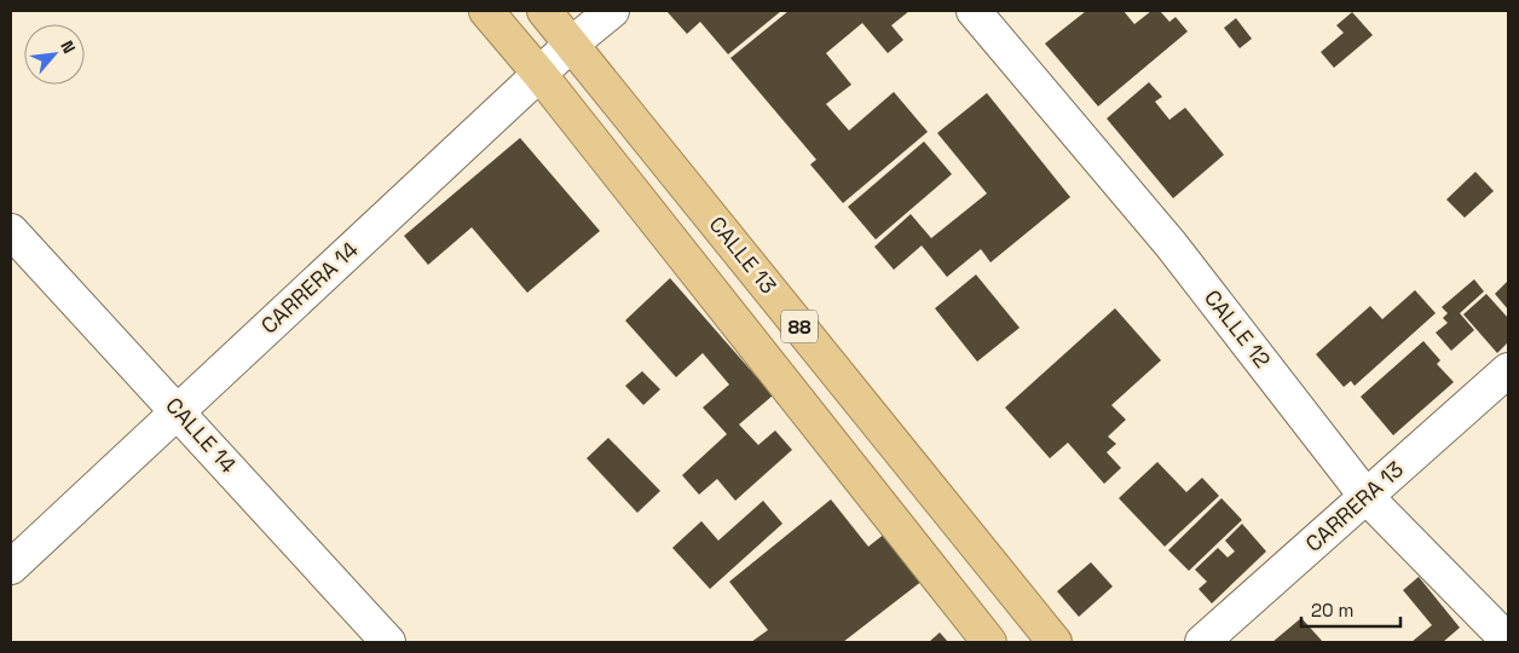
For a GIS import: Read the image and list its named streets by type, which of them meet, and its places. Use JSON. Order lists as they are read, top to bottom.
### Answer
{
  "streets": {
    "highway": ["CALLE 13", "88"],
    "street": [
      "CARRERA 14",
      "CALLE 12",
      "CALLE 14",
      "CARRERA 13"
    ]
  },
  "crossings": [
    ["CALLE 13", "CARRERA 14"],
    ["CARRERA 14", "88"],
    ["CARRERA 14", "CALLE 14"],
    ["CALLE 12", "CARRERA 13"]
  ],
  "scale_bar": "20 m",
  "north": "top right"
}
